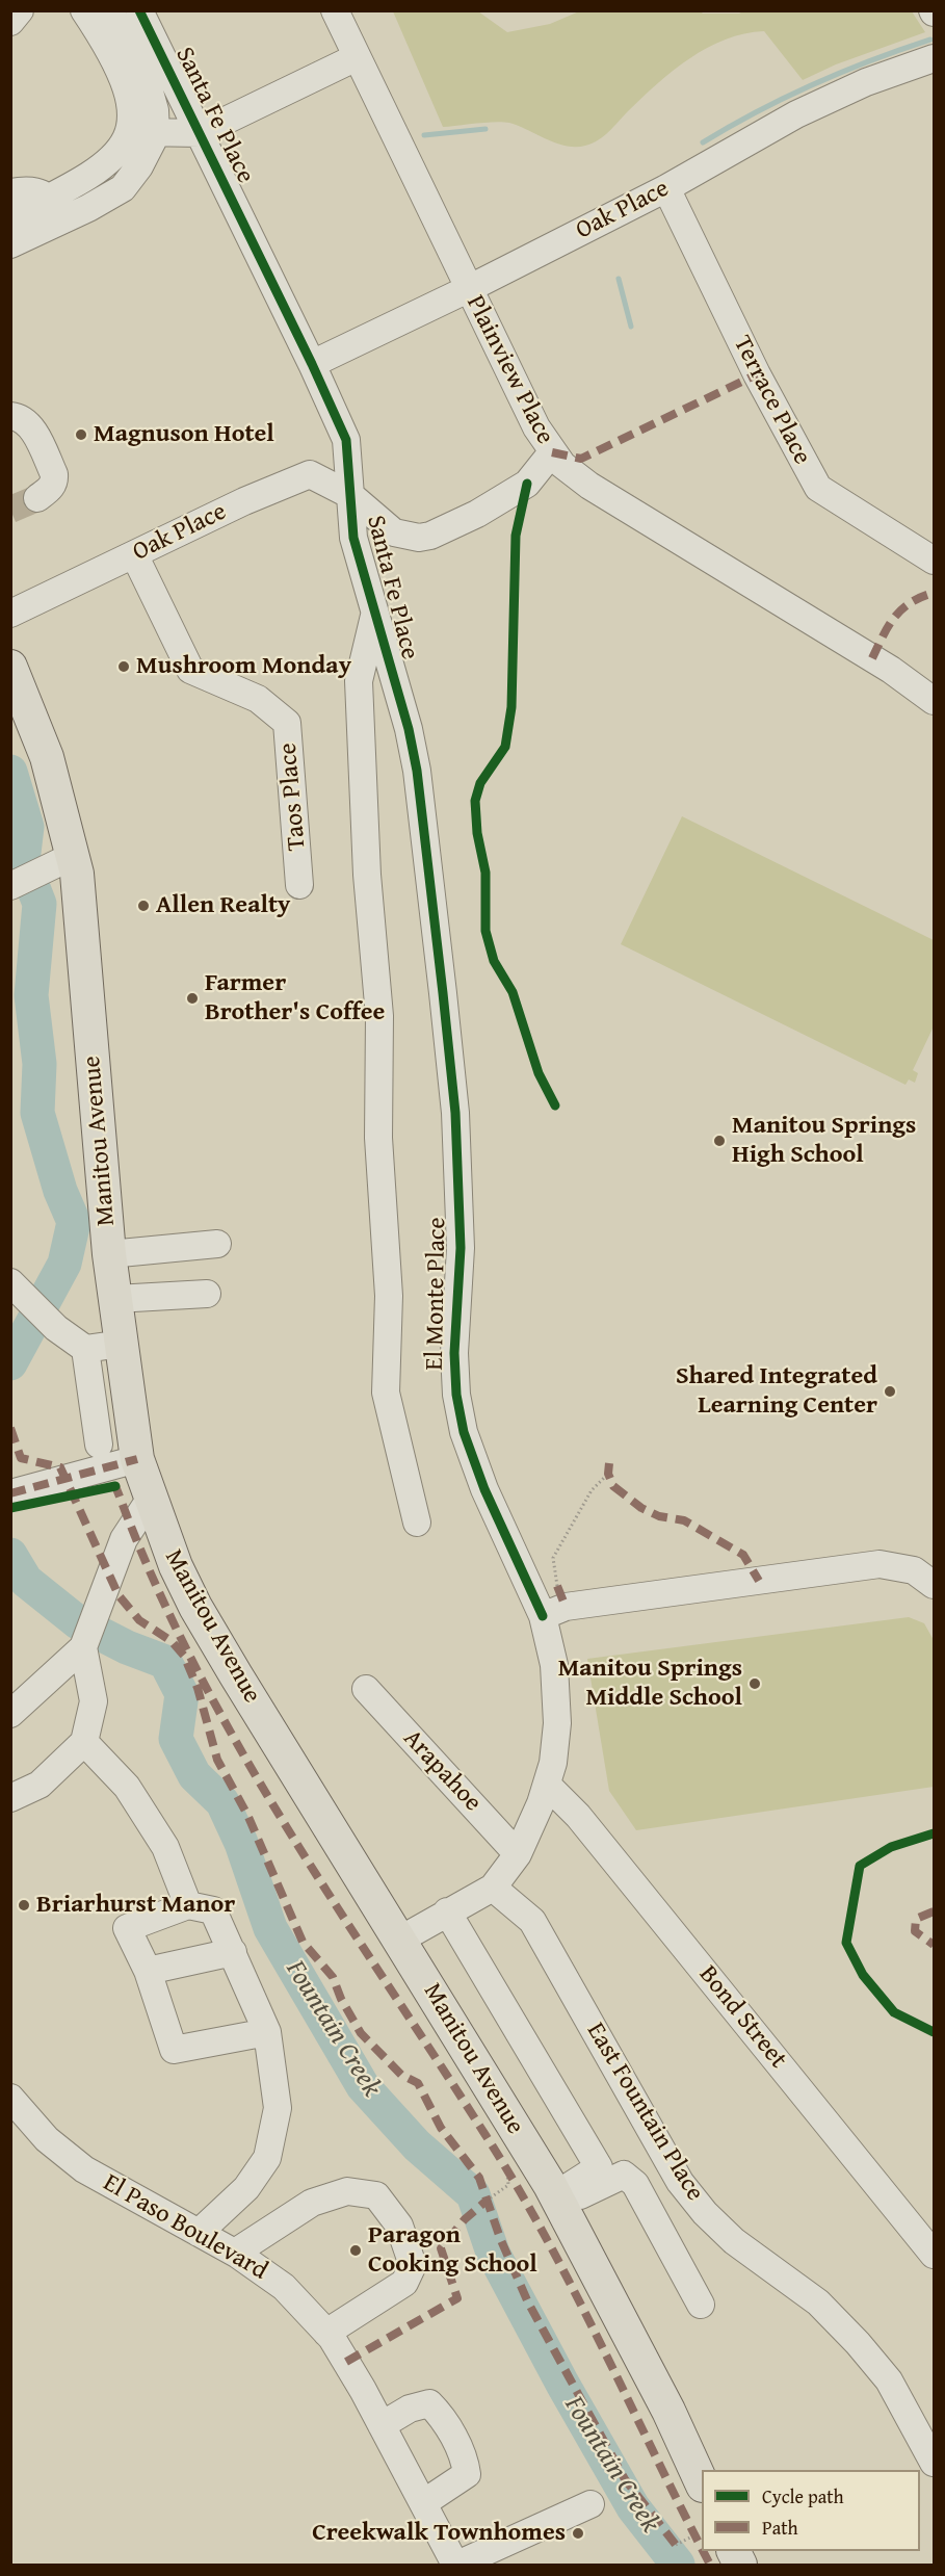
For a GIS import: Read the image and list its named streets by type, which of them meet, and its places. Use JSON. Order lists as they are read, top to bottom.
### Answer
{
  "streets": {
    "main road": ["Manitou Avenue"],
    "street": [
      "Santa Fe Place",
      "Oak Place",
      "Plainview Place",
      "Terrace Place",
      "Taos Place",
      "El Monte Place",
      "Arapahoe",
      "Bond Street",
      "East Fountain Place",
      "El Paso Boulevard"
    ]
  },
  "crossings": [
    ["Santa Fe Place", "Oak Place"],
    ["Santa Fe Place", "El Monte Place"],
    ["Oak Place", "Plainview Place"],
    ["Oak Place", "Terrace Place"],
    ["Oak Place", "Taos Place"],
    ["Manitou Avenue", "El Monte Place"],
    ["El Monte Place", "Arapahoe"],
    ["El Monte Place", "Bond Street"],
    ["El Monte Place", "East Fountain Place"]
  ],
  "water": ["Fountain Creek"],
  "places": [
    "Magnuson Hotel",
    "Mushroom Monday",
    "Allen Realty",
    "Farmer Brother's Coffee",
    "Manitou Springs High School",
    "Shared Integrated Learning Center",
    "Manitou Springs Middle School",
    "Briarhurst Manor",
    "Paragon Cooking School",
    "Creekwalk Townhomes"
  ],
  "legend": ["Cycle path", "Path"]
}
